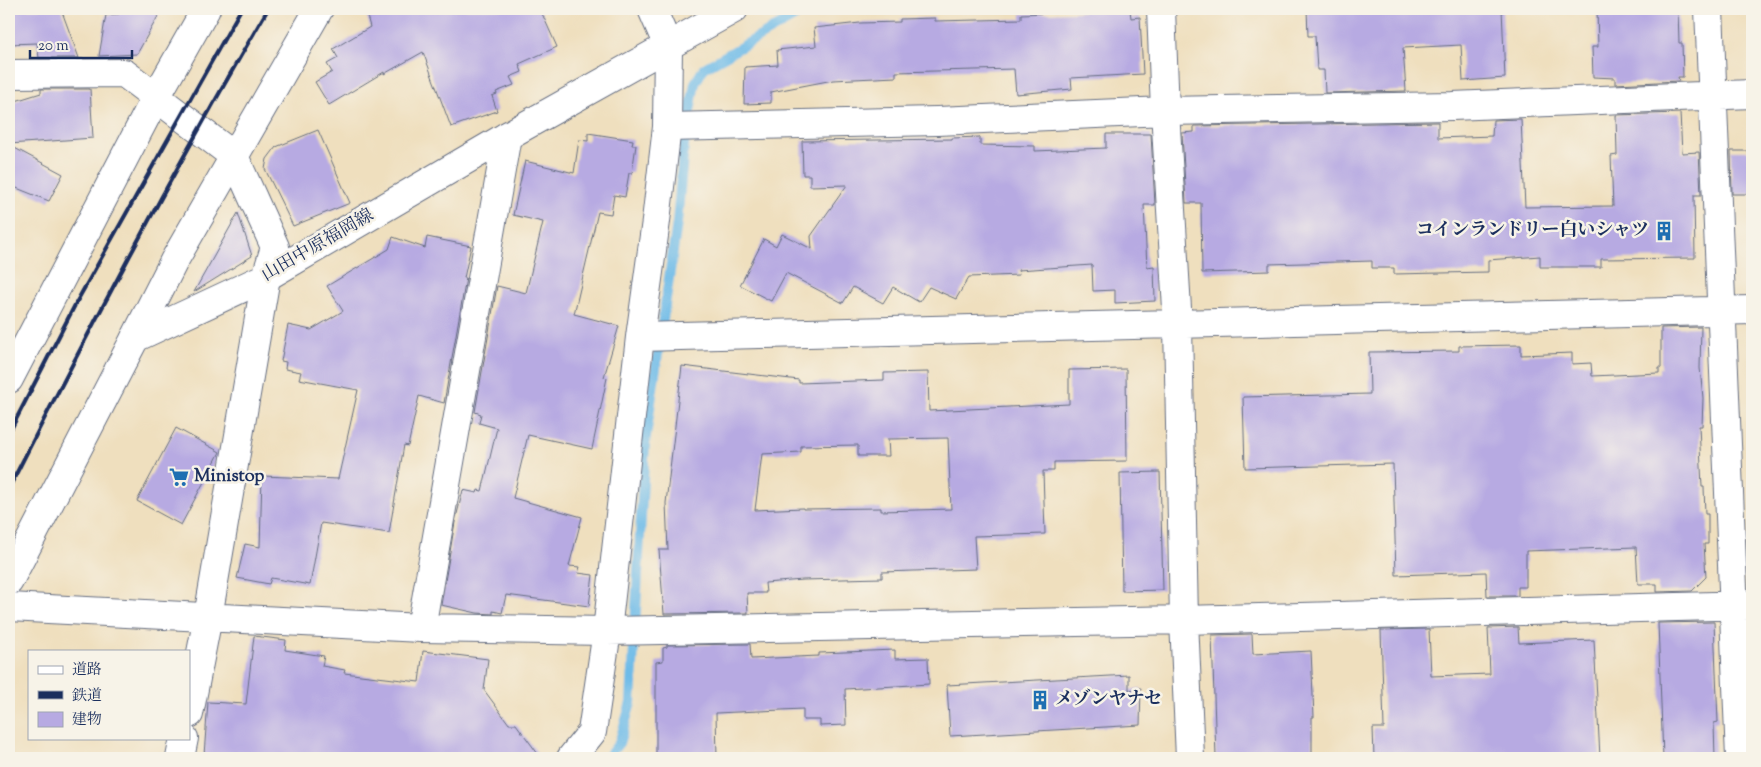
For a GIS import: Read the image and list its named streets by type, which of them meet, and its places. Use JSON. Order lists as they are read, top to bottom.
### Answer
{
  "streets": {
    "street": ["山田中原福岡線"]
  },
  "places": {
    "building": ["コインランドリー白いシャツ", "メゾンヤナセ"],
    "supermarket": ["Ministop"]
  },
  "legend": ["道路", "鉄道", "建物"],
  "scale_bar": "20 m"
}
